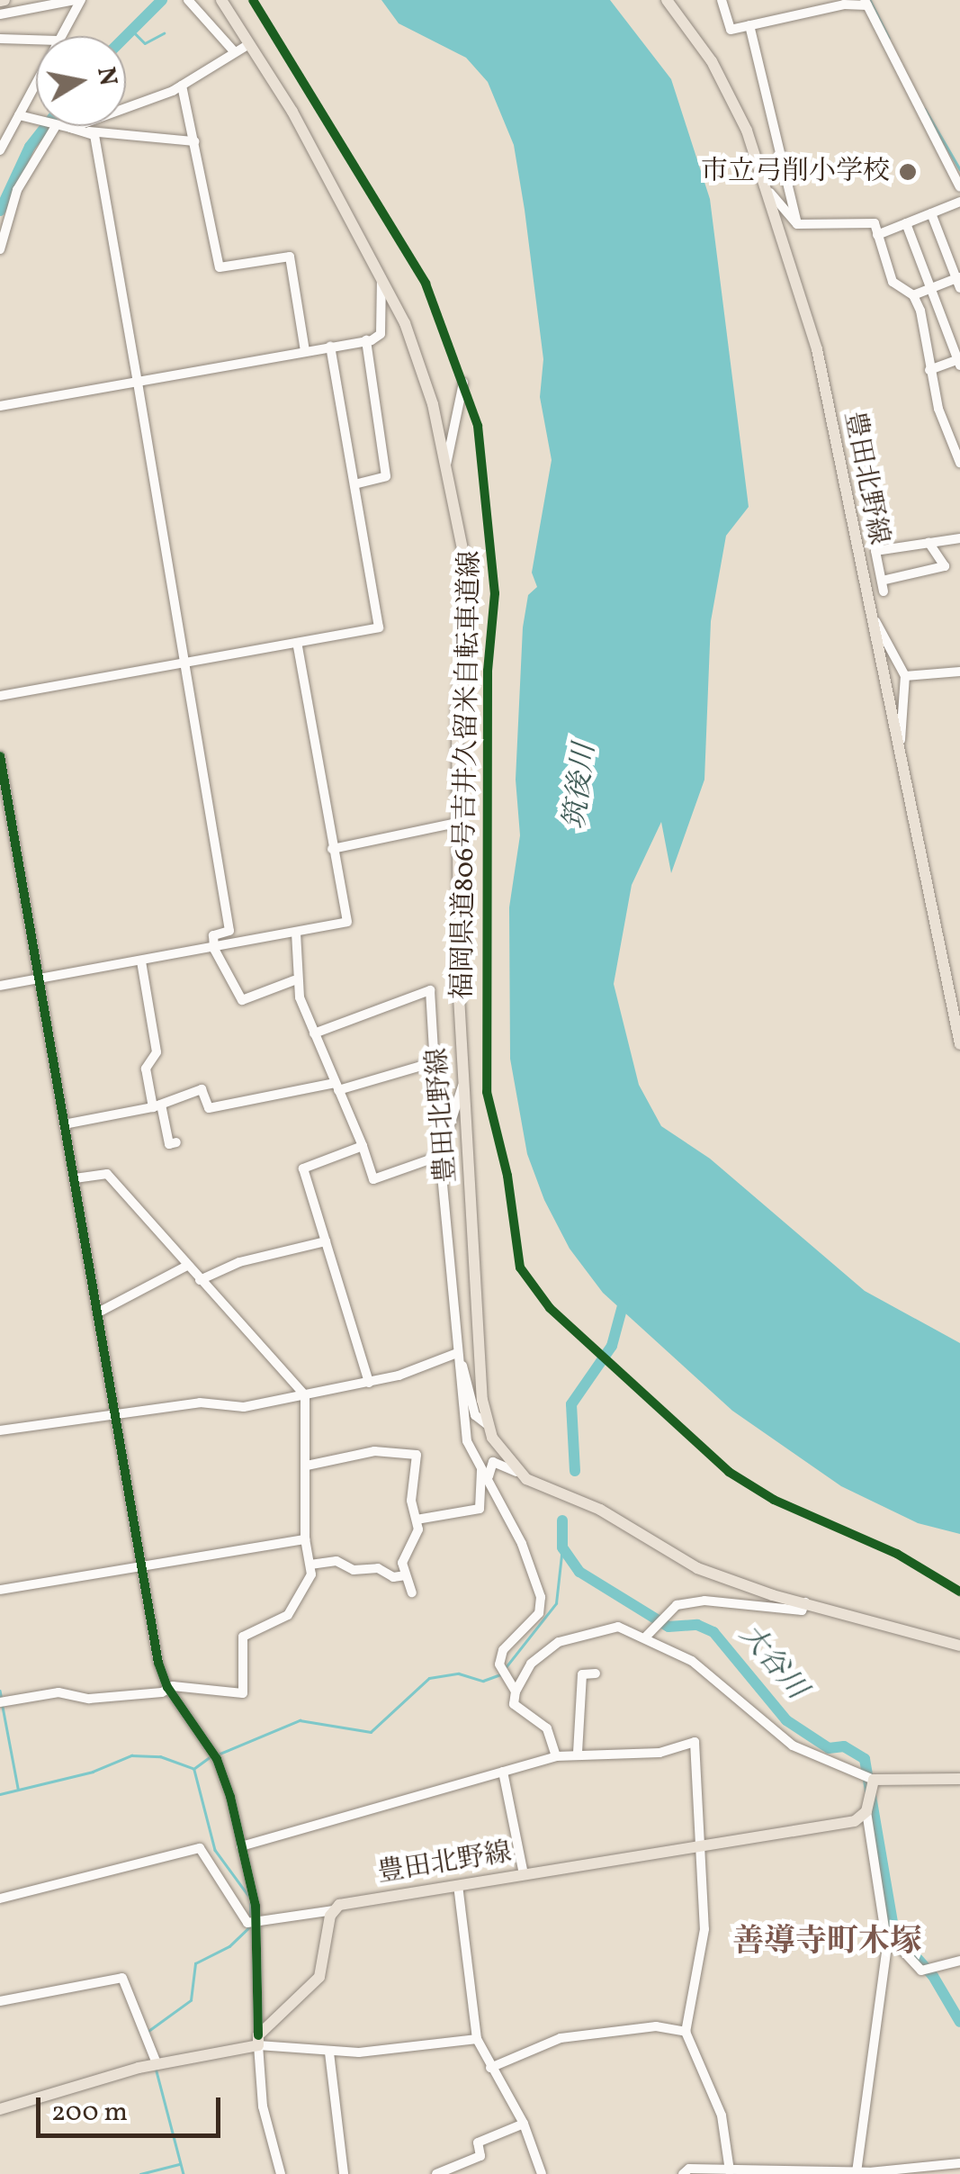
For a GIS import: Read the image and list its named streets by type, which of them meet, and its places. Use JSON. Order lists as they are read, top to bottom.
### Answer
{
  "streets": {
    "main road": ["豊田北野線"],
    "cycle path": ["福岡県道806号吉井久留米自転車道線"]
  },
  "districts": ["善導寺町木塚"],
  "water": ["筑後川", "大谷川"],
  "places": ["市立弓削小学校"],
  "scale_bar": "200 m",
  "north": "right"
}
